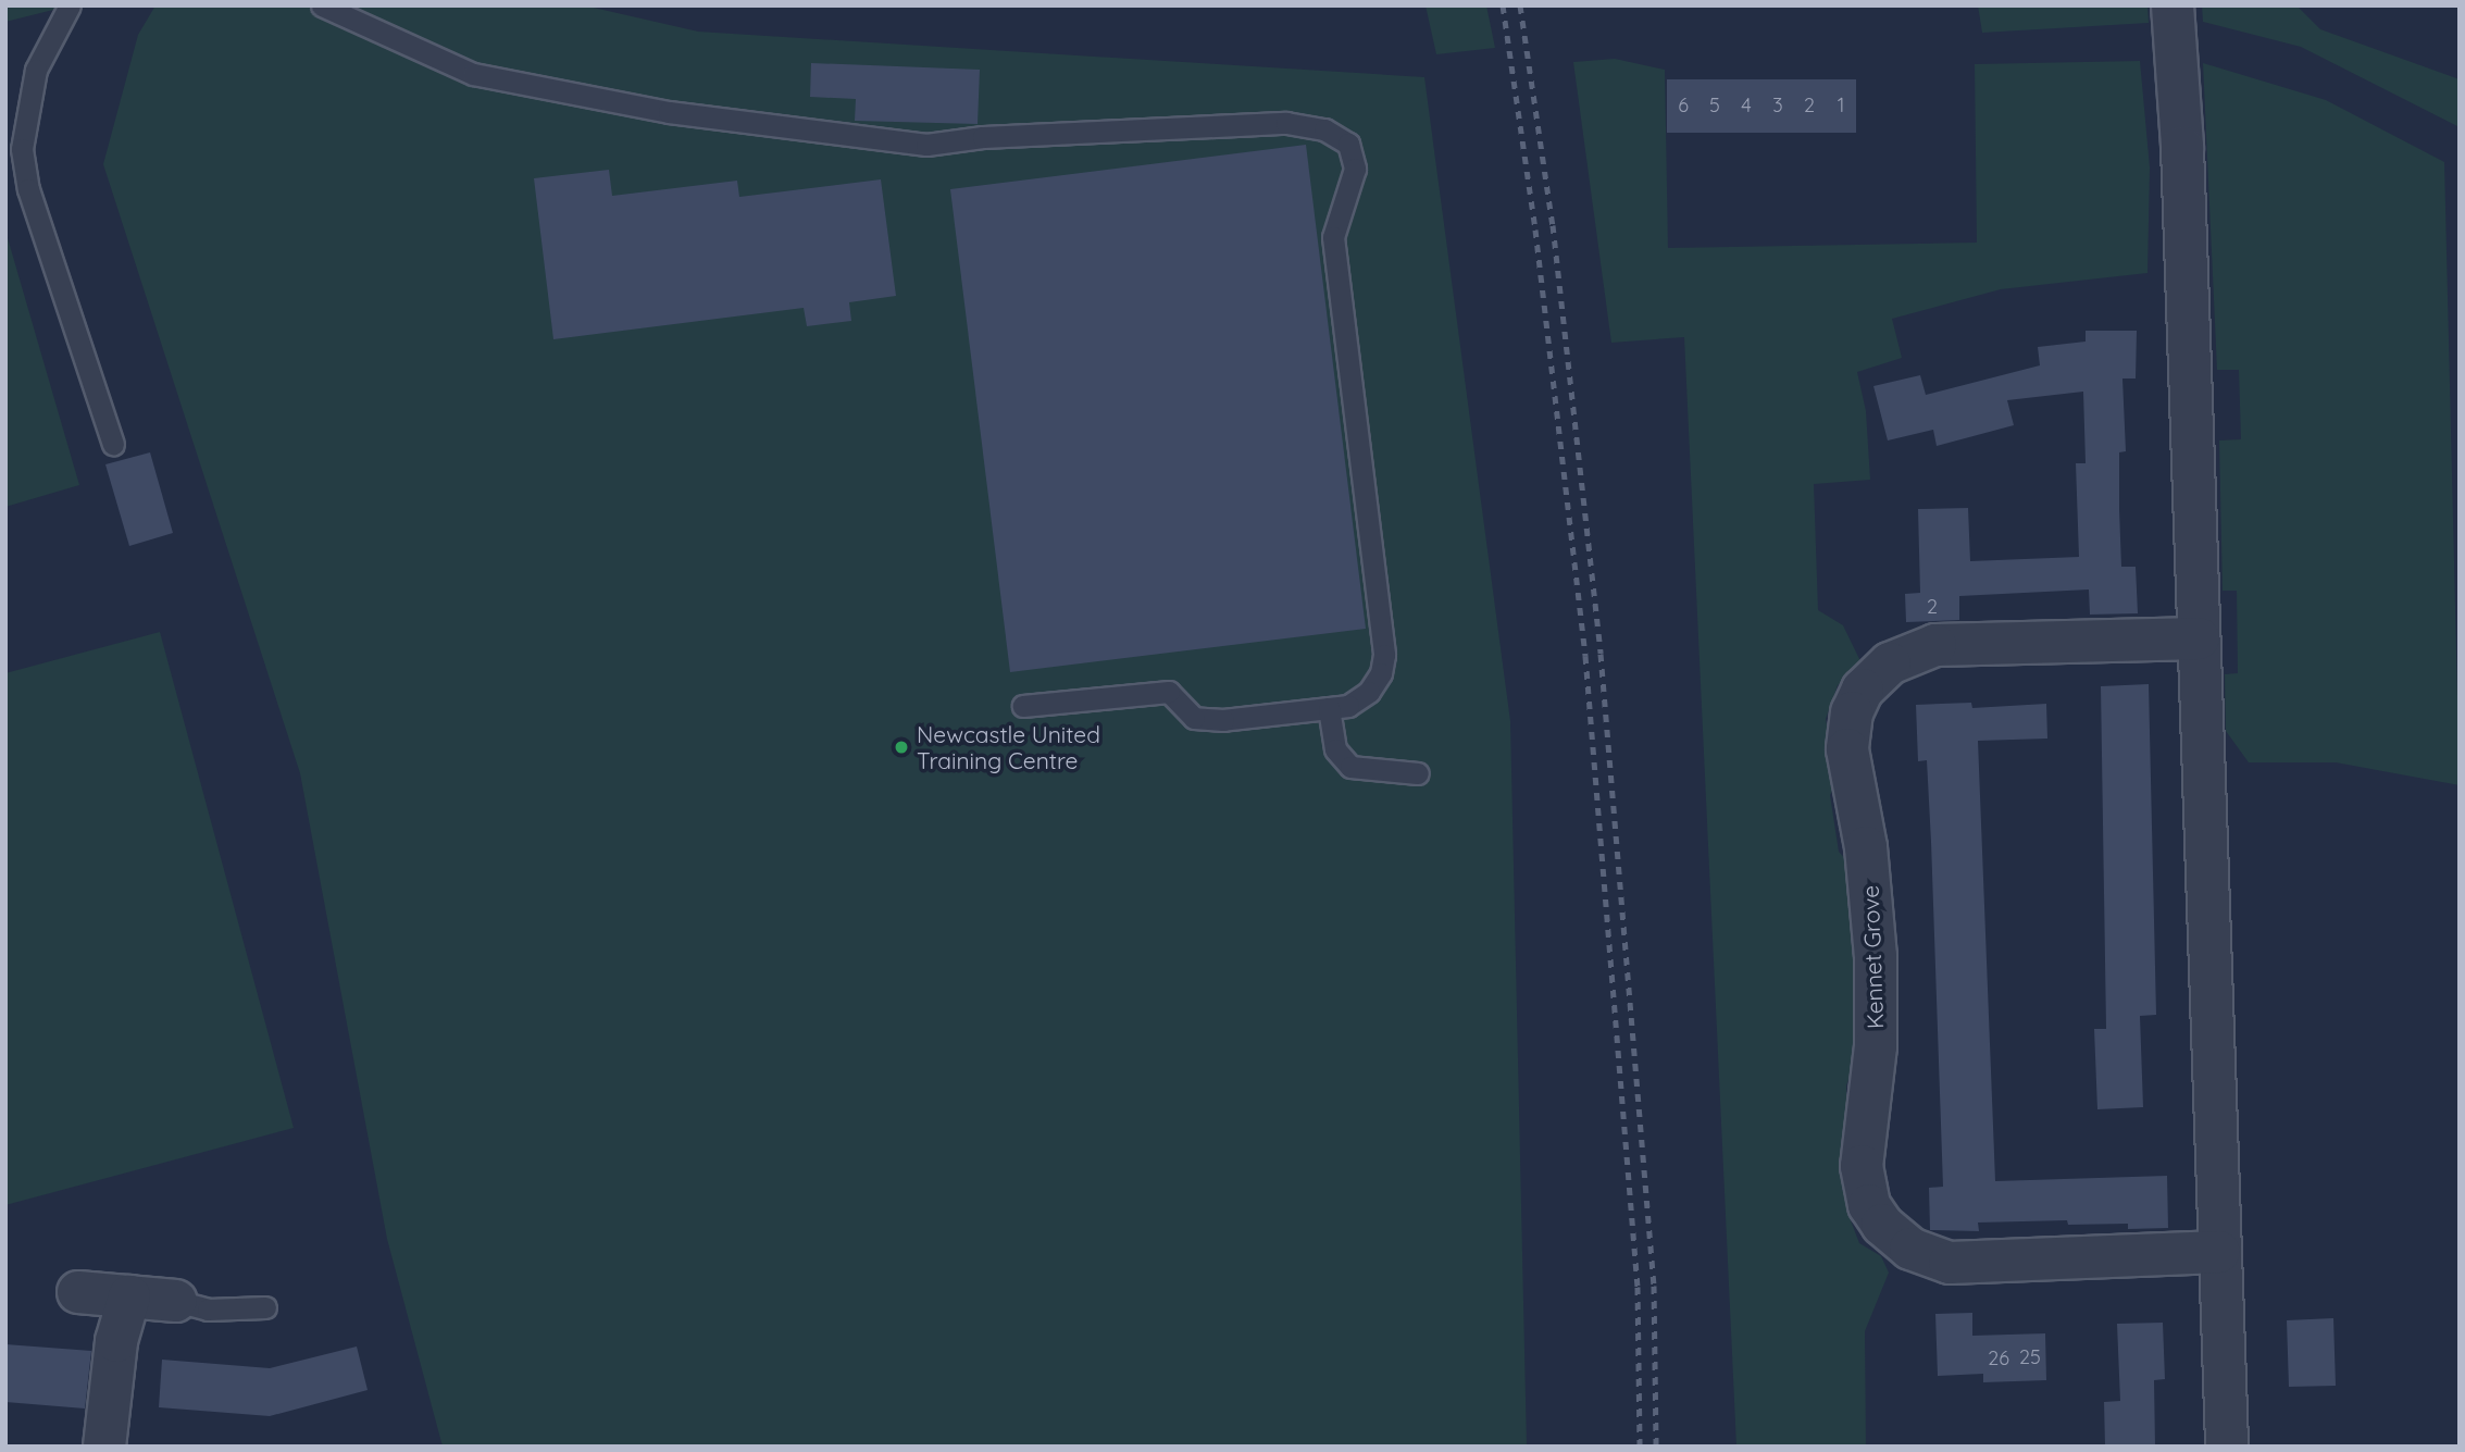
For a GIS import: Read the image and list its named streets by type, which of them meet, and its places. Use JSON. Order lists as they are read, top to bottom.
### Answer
{
  "streets": {
    "street": ["Kennet Grove"]
  },
  "places": ["Newcastle United Training Centre"],
  "house_numbers": [
    "6",
    "5",
    "4",
    "3",
    "2",
    "1",
    "2",
    "25",
    "26"
  ]
}
